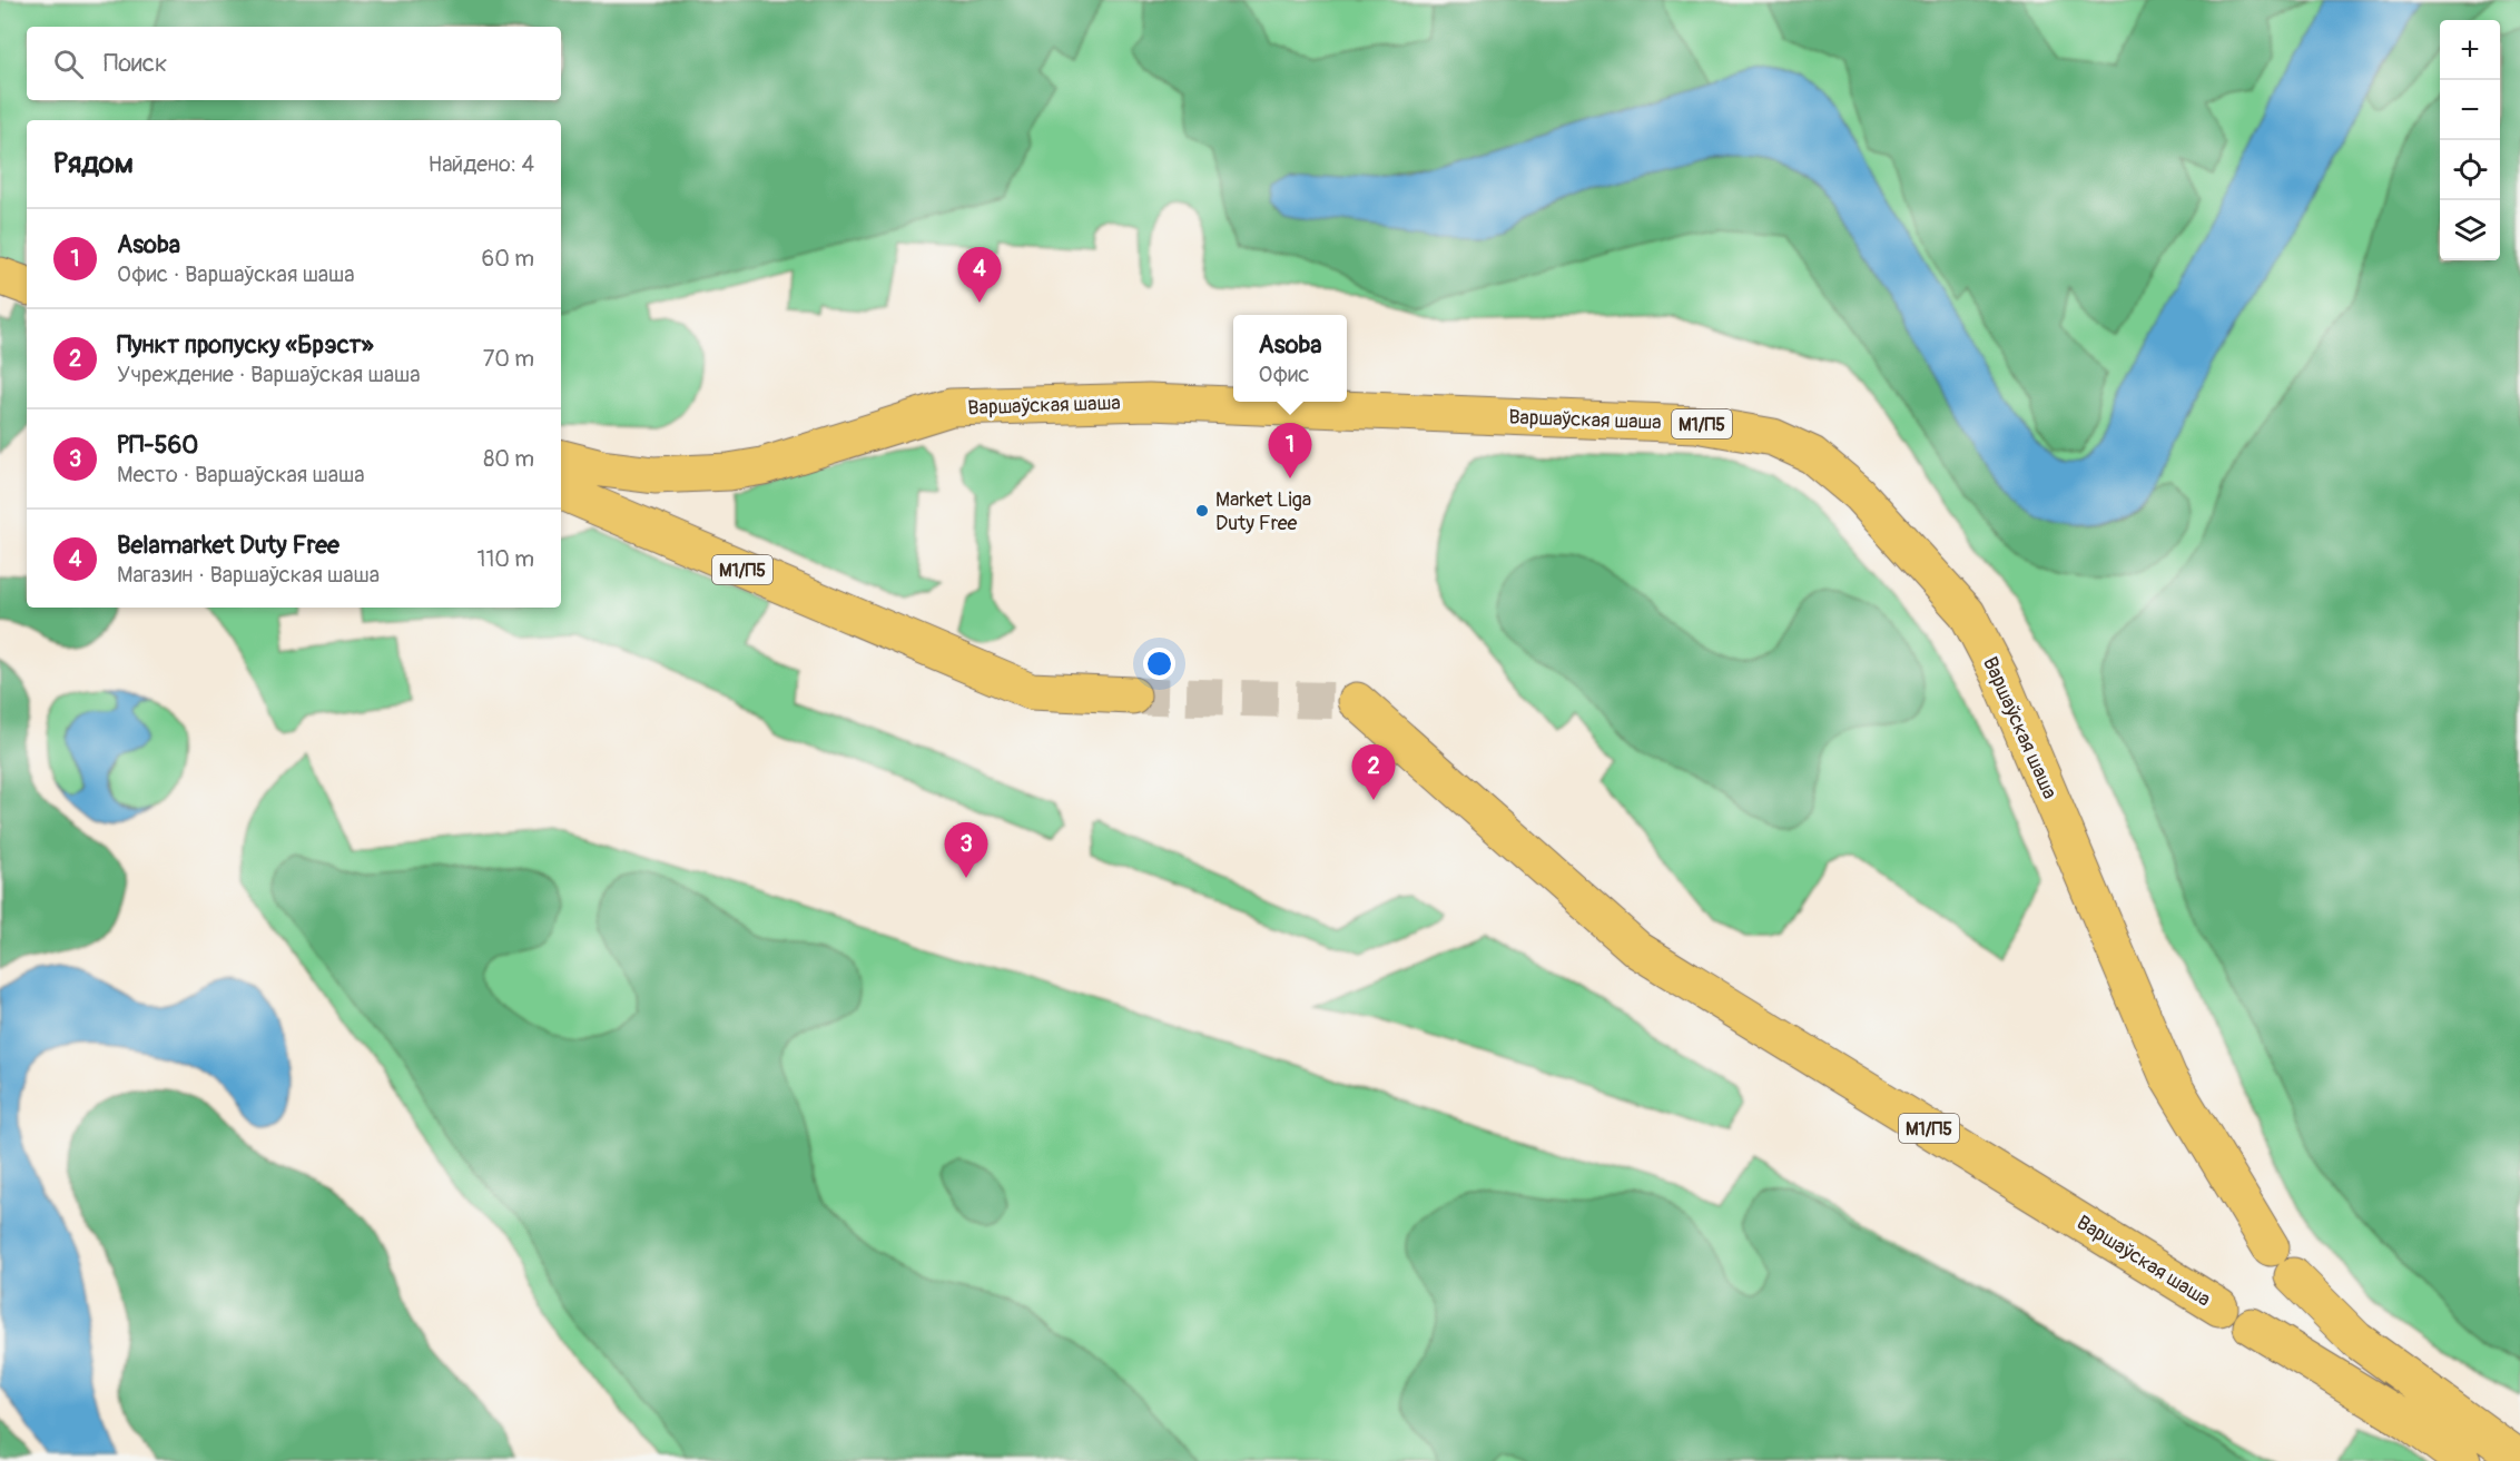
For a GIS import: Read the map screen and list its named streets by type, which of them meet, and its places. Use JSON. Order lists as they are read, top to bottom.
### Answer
{
  "streets": {
    "highway": ["Варшаўская шаша", "М1/П5"]
  },
  "places": ["Market Liga Duty Free"],
  "page": {
    "map_buttons": ["+", "−"],
    "search": "Поиск",
    "heading": ["Рядом", "Найдено: 4"],
    "list": [
      {
        "mark": "1",
        "name": "Asoba",
        "note": "Офис · Варшаўская шаша",
        "value": "60 m"
      },
      {
        "mark": "2",
        "name": "Пункт пропуску «Брэст»",
        "note": "Учреждение · Варшаўская шаша",
        "value": "70 m"
      },
      {
        "mark": "3",
        "name": "РП-560",
        "note": "Место · Варшаўская шаша",
        "value": "80 m"
      },
      {
        "mark": "4",
        "name": "Belamarket Duty Free",
        "note": "Магазин · Варшаўская шаша",
        "value": "110 m"
      }
    ],
    "pins": [
      "4",
      "1",
      "2",
      "3"
    ],
    "popup": ["Asoba", "Офис"]
  }
}
